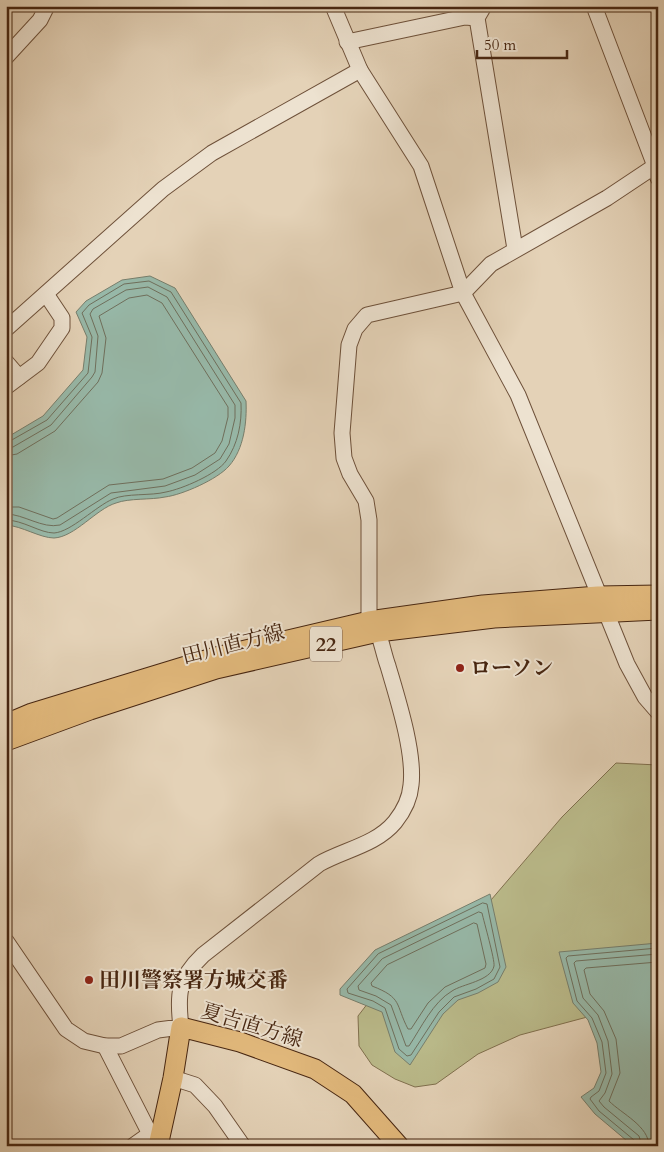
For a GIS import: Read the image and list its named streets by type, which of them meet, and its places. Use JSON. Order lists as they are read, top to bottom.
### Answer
{
  "streets": {
    "main road": ["田川直方線", "22", "夏吉直方線"]
  },
  "places": ["ローソン", "田川警察署方城交番"],
  "scale_bar": "50 m"
}
